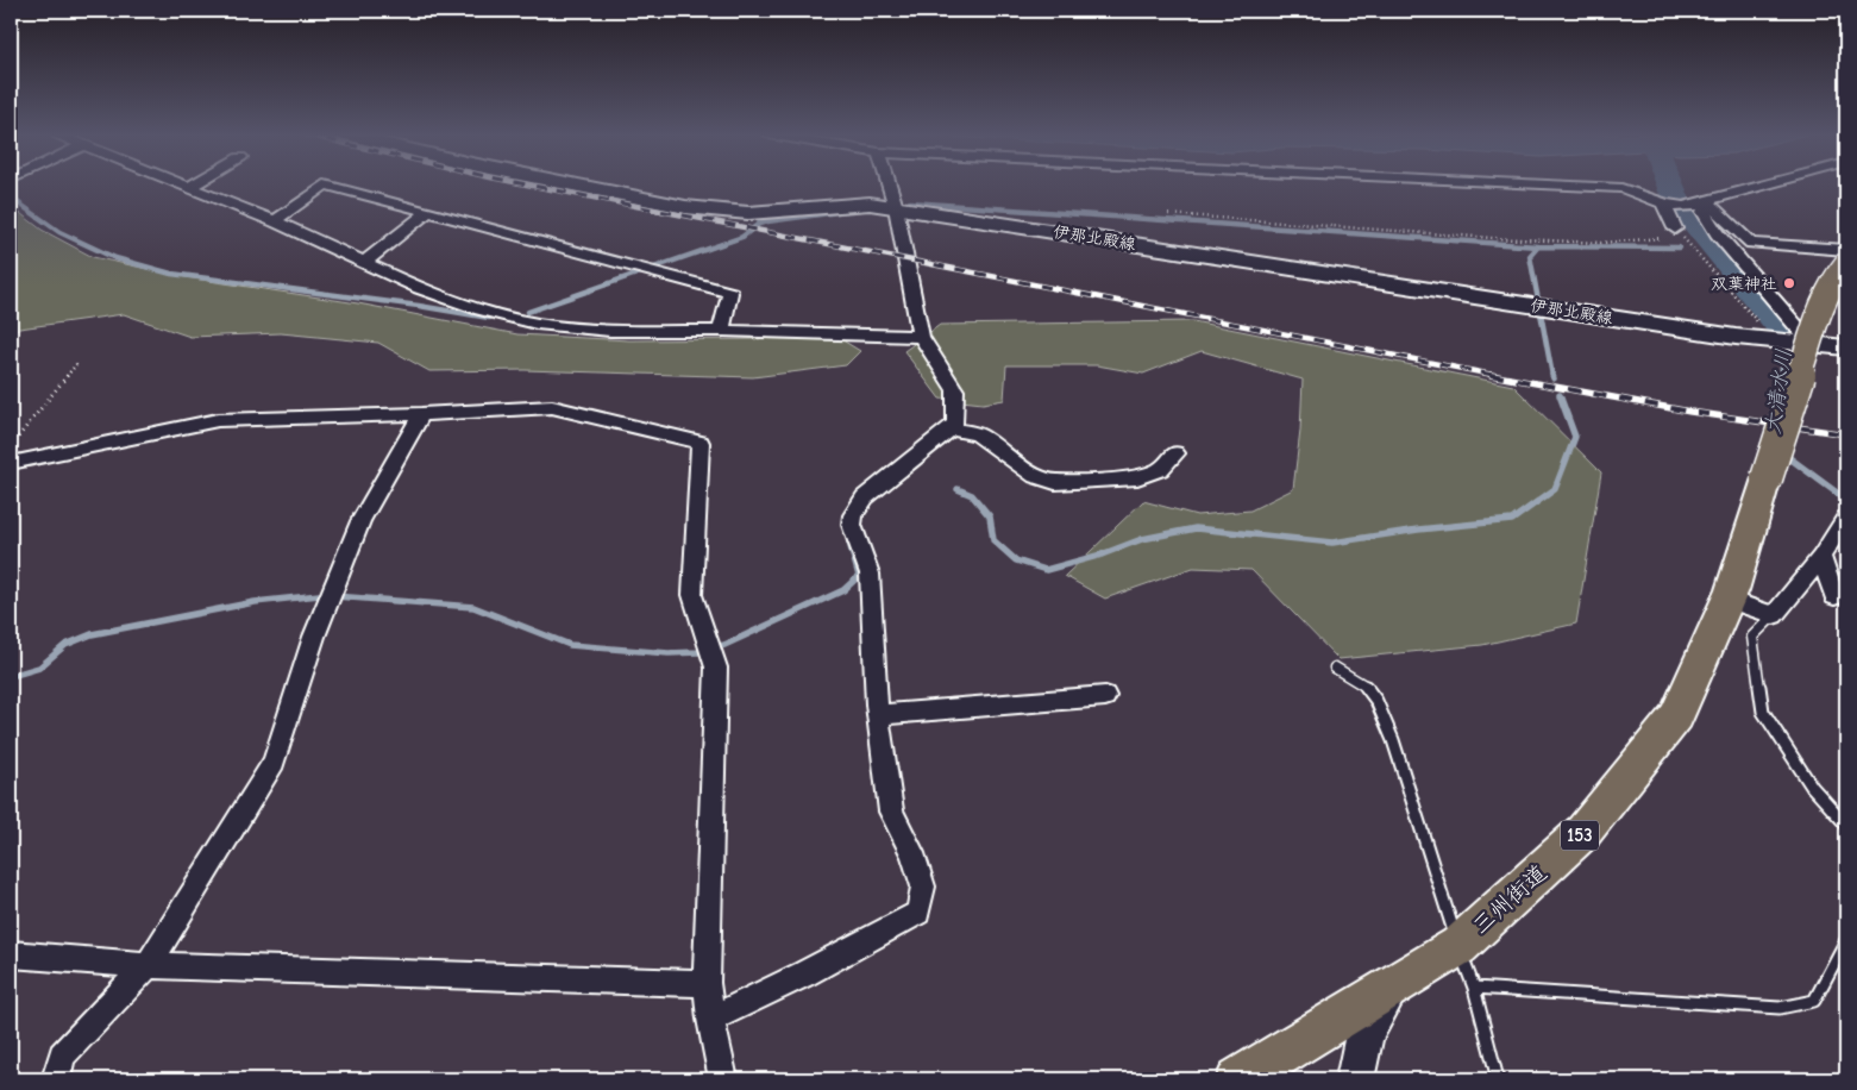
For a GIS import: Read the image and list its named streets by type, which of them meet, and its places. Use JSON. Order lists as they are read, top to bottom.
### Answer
{
  "streets": {
    "highway": ["153", "三州街道"],
    "main road": ["伊那北殿線"]
  },
  "water": ["大清水川"],
  "places": ["双葉神社"]
}
